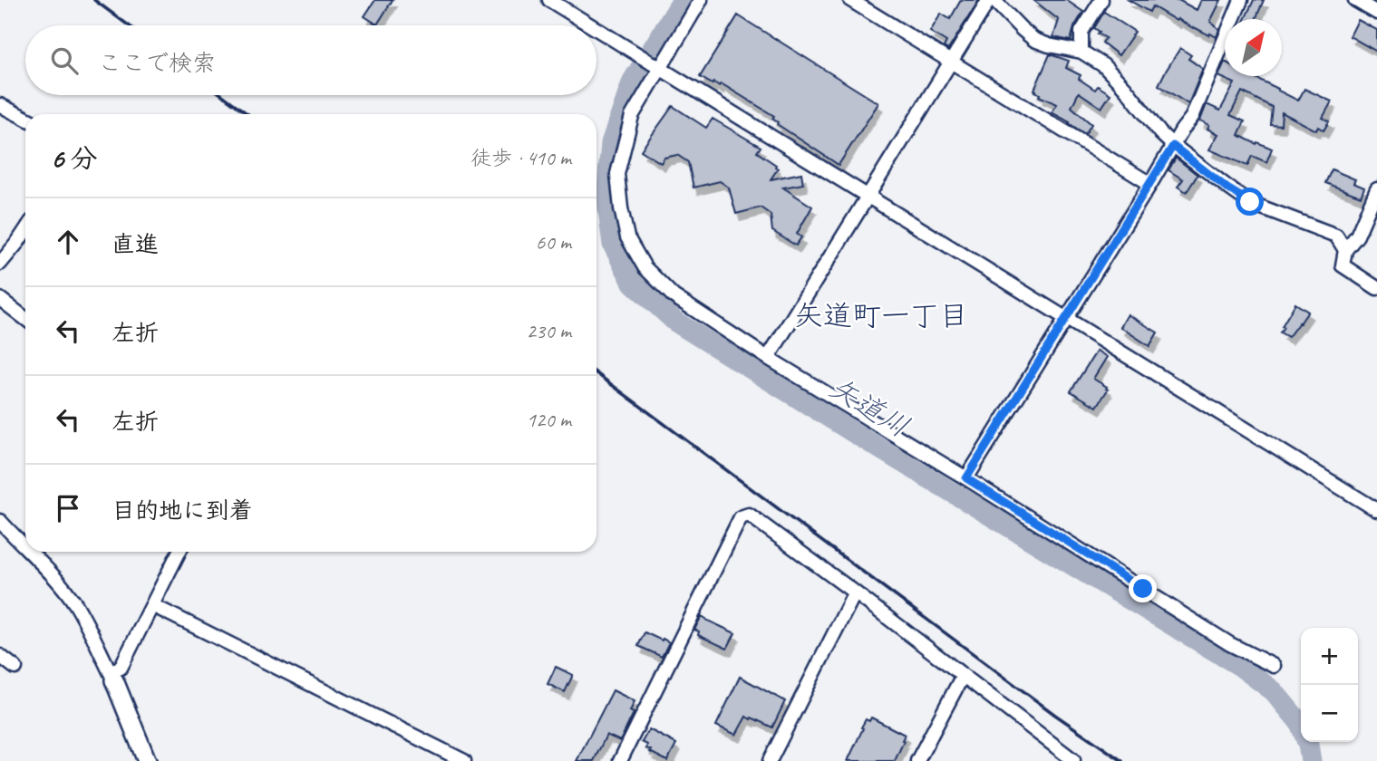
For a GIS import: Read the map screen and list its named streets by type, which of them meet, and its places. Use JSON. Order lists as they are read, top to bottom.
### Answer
{
  "districts": ["矢道町一丁目"],
  "water": ["矢道川"],
  "north": "top right",
  "page": {
    "search": "ここで検索",
    "heading": ["6 分", "徒歩 · 410 m"],
    "list": [
      ["直進", "60 m"],
      ["左折", "230 m"],
      ["左折", "120 m"],
      "目的地に到着"
    ],
    "map_buttons": ["+", "−"]
  }
}
